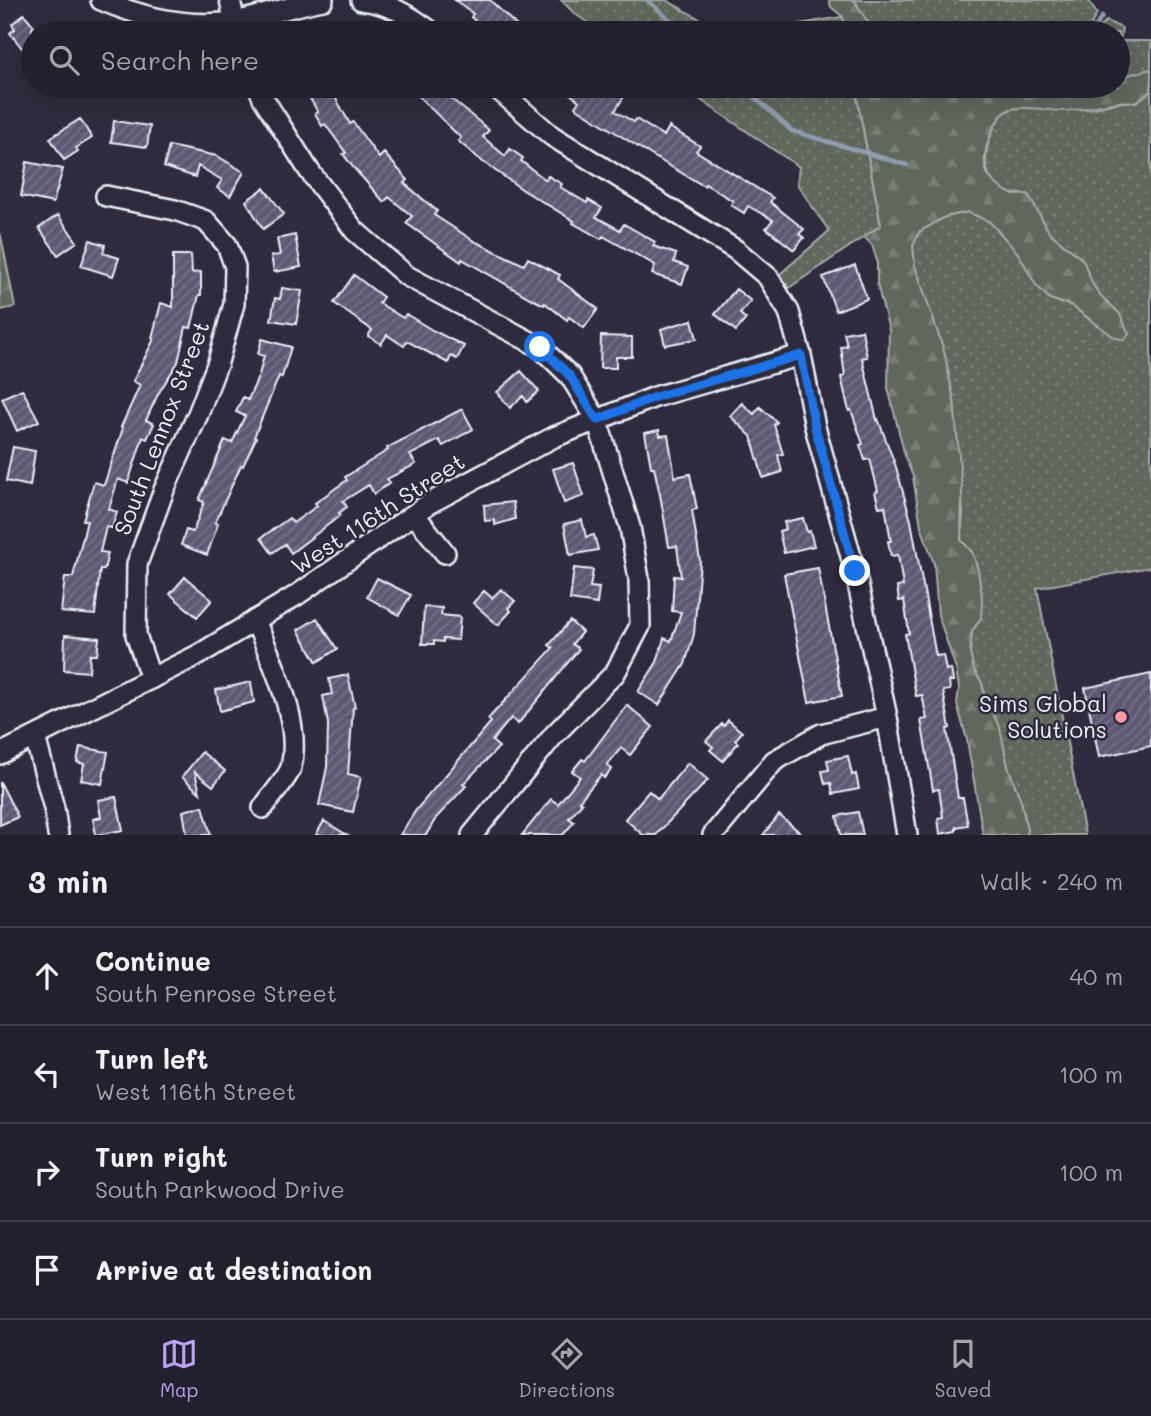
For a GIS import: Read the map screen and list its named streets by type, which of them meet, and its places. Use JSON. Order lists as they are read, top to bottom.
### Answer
{
  "streets": {
    "street": ["South Lennox Street", "West 116th Street"]
  },
  "crossings": [
    ["South Lennox Street", "West 116th Street"]
  ],
  "places": ["Sims Global Solutions"],
  "page": {
    "search": "Search here",
    "heading": ["3 min", "Walk · 240 m"],
    "list": [
      ["Continue", "South Penrose Street", "40 m"],
      ["Turn left", "West 116th Street", "100 m"],
      ["Turn right", "South Parkwood Drive", "100 m"],
      "Arrive at destination"
    ],
    "nav": ["Map", "Directions", "Saved"]
  }
}
